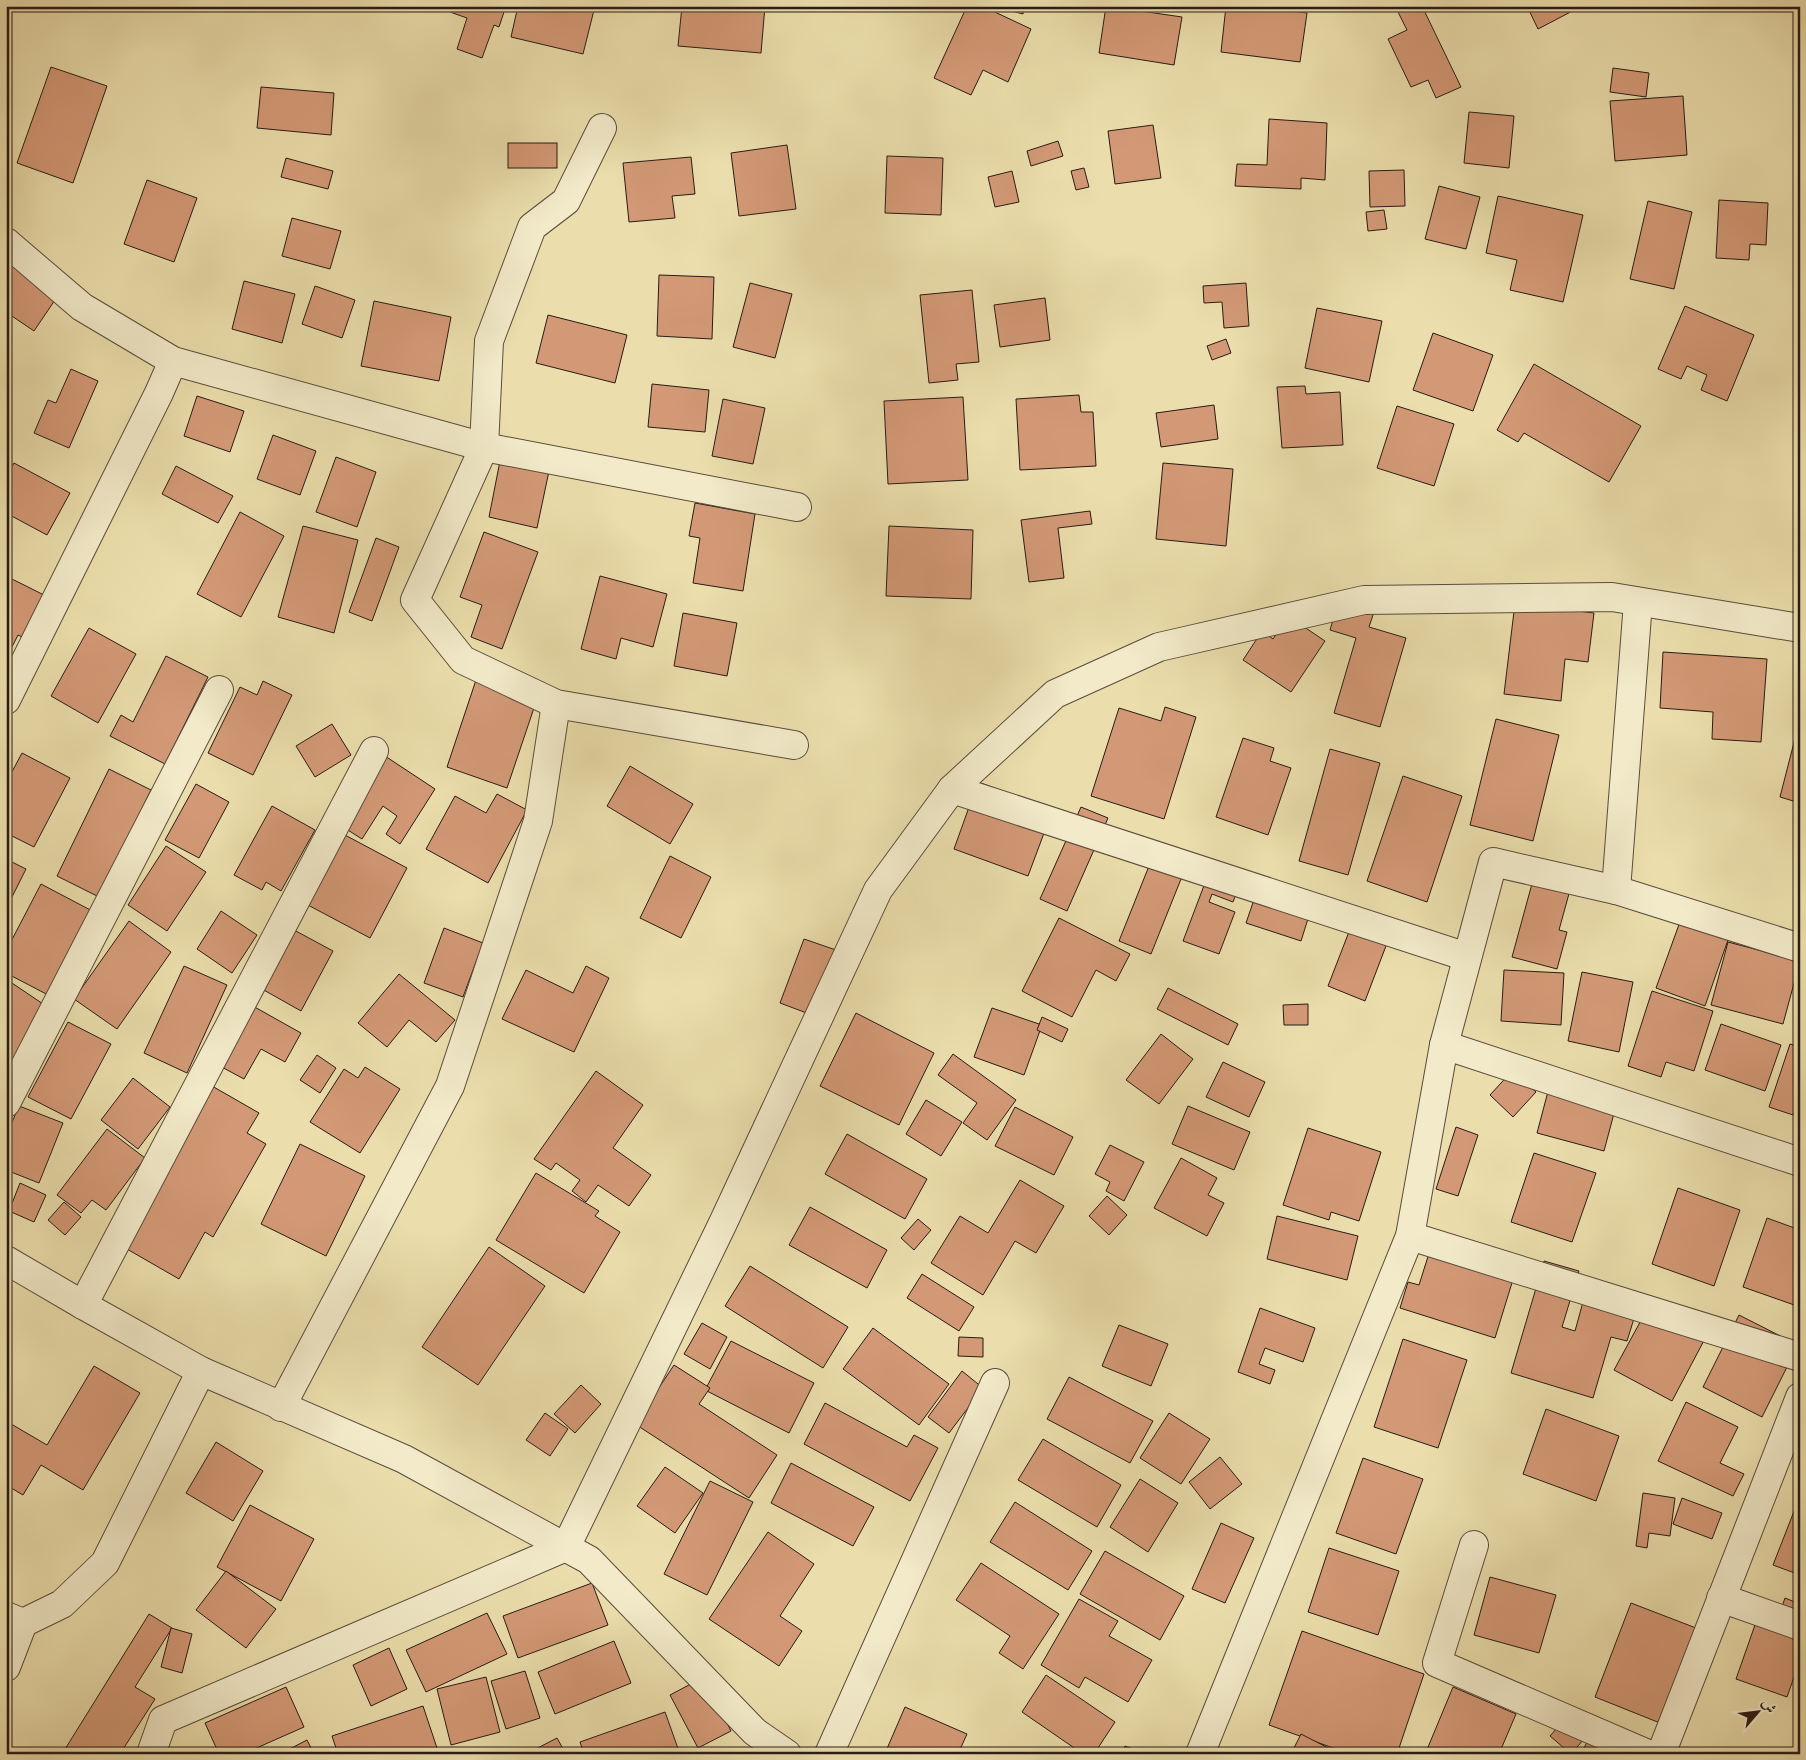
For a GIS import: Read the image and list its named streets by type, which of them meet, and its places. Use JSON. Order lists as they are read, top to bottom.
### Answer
{
  "north": "top right"
}
